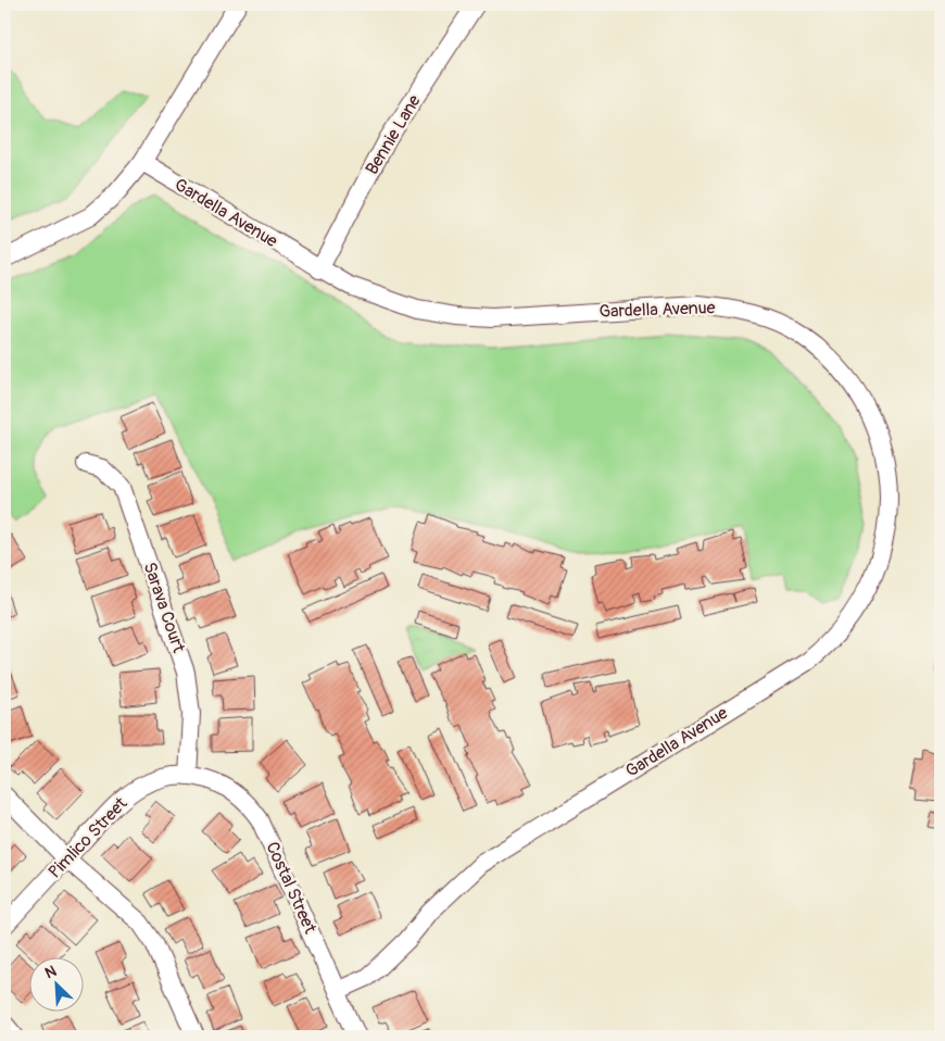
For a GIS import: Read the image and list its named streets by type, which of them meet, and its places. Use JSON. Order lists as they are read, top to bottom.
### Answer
{
  "streets": {
    "street": [
      "Bennie Lane",
      "Gardella Avenue",
      "Sarava Court",
      "Pimlico Street",
      "Costal Street"
    ]
  },
  "crossings": [
    ["Bennie Lane", "Gardella Avenue"],
    ["Gardella Avenue", "Costal Street"],
    ["Sarava Court", "Pimlico Street"],
    ["Sarava Court", "Costal Street"],
    ["Pimlico Street", "Costal Street"]
  ],
  "north": "top left"
}
